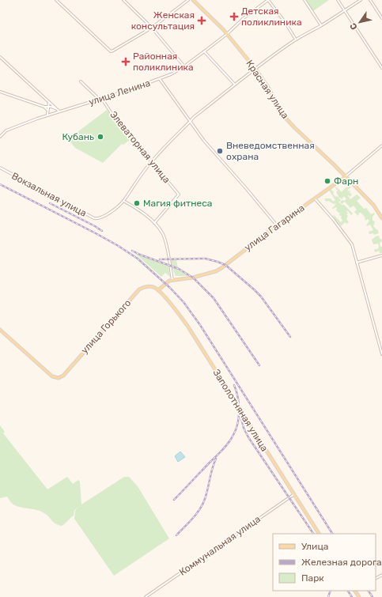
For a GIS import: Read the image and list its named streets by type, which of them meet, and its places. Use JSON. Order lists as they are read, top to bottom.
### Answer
{
  "streets": {
    "main road": [
      "Красная улица",
      "улица Гагарина",
      "улица Горького",
      "Заполотняная улица"
    ],
    "street": [
      "улица Ленина",
      "Элеваторная улица",
      "Вокзальная улица",
      "Коммунальная улица"
    ]
  },
  "crossings": [
    ["Красная улица", "улица Ленина"],
    ["Красная улица", "улица Гагарина"],
    ["улица Ленина", "Элеваторная улица"],
    ["улица Гагарина", "улица Горького"],
    ["улица Гагарина", "Заполотняная улица"],
    ["улица Горького", "Заполотняная улица"],
    ["Заполотняная улица", "Коммунальная улица"]
  ],
  "places": {
    "health": ["Детская поликлиника", "Женская консультация", "Районная поликлиника"],
    "other": [
      "Кубань",
      "Вневедомственная охрана",
      "Фарн",
      "Магия фитнеса"
    ]
  },
  "legend": ["Улица", "Железная дорога", "Парк"],
  "north": "bottom left"
}
